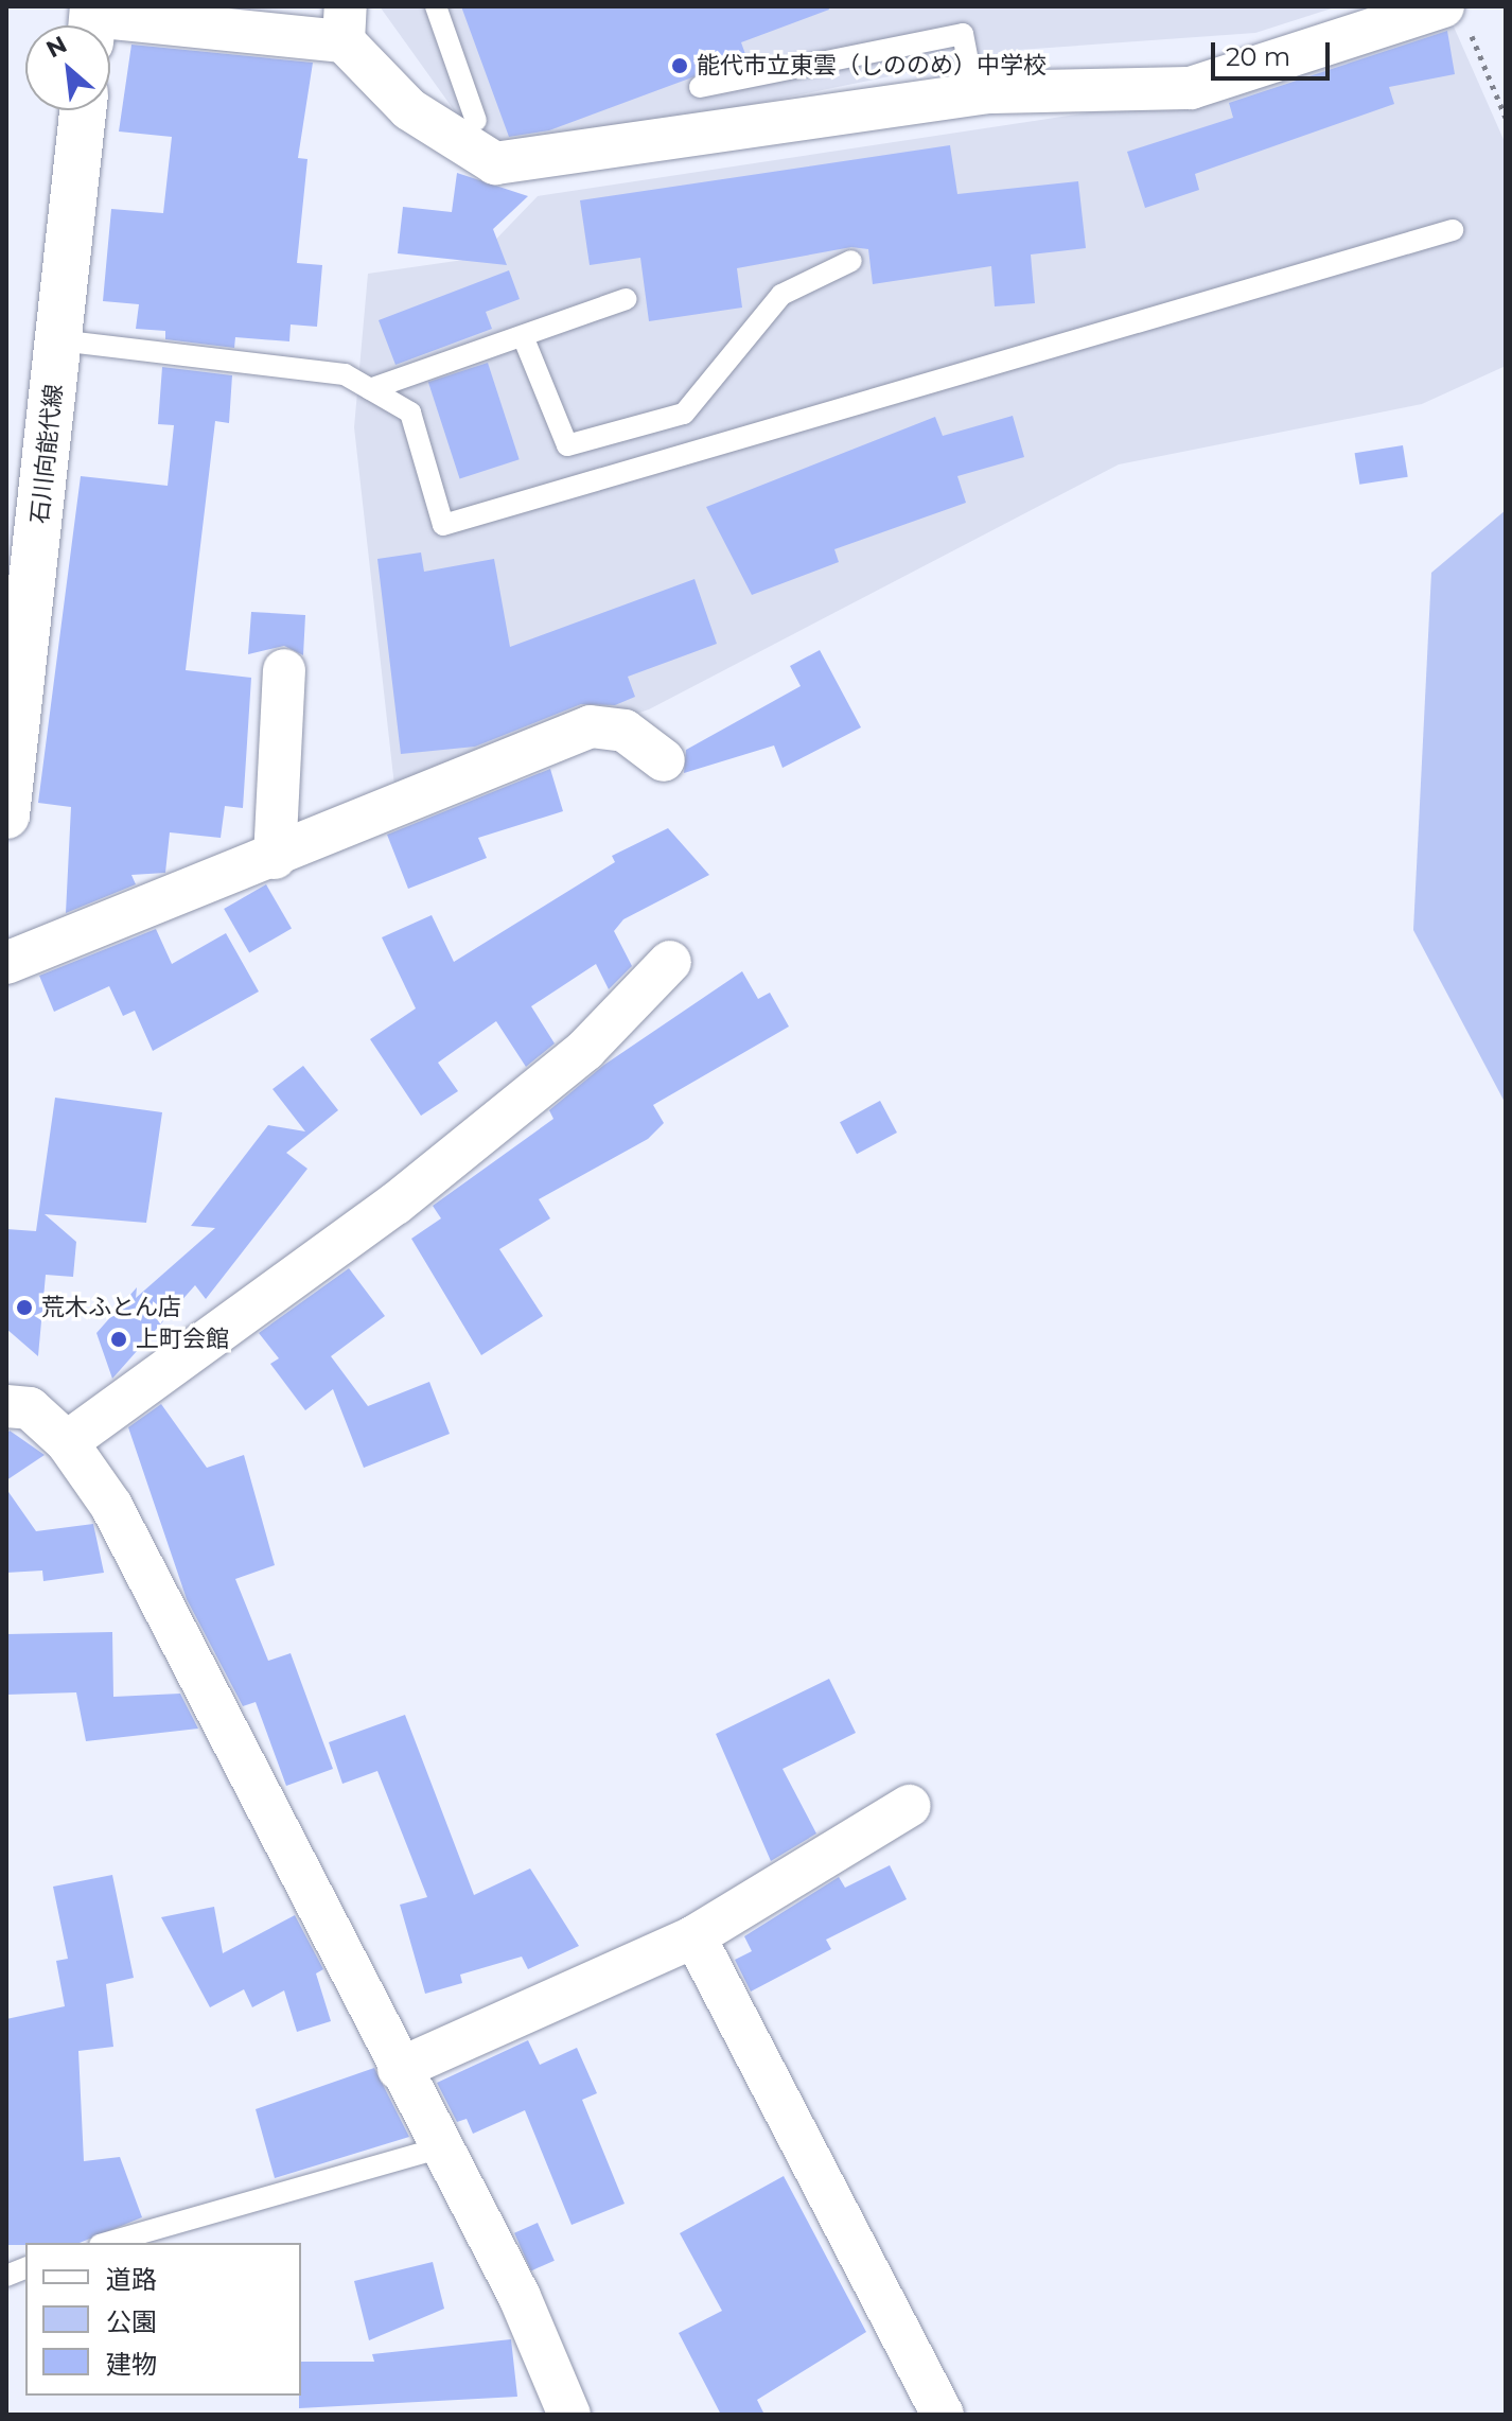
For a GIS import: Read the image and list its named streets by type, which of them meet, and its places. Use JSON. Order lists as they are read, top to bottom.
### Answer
{
  "streets": {
    "main road": ["石川向能代線"]
  },
  "places": ["能代市立東雲（しののめ）中学校", "荒木ふとん店", "上町会館"],
  "legend": ["道路", "公園", "建物"],
  "scale_bar": "20 m",
  "north": "top left"
}
